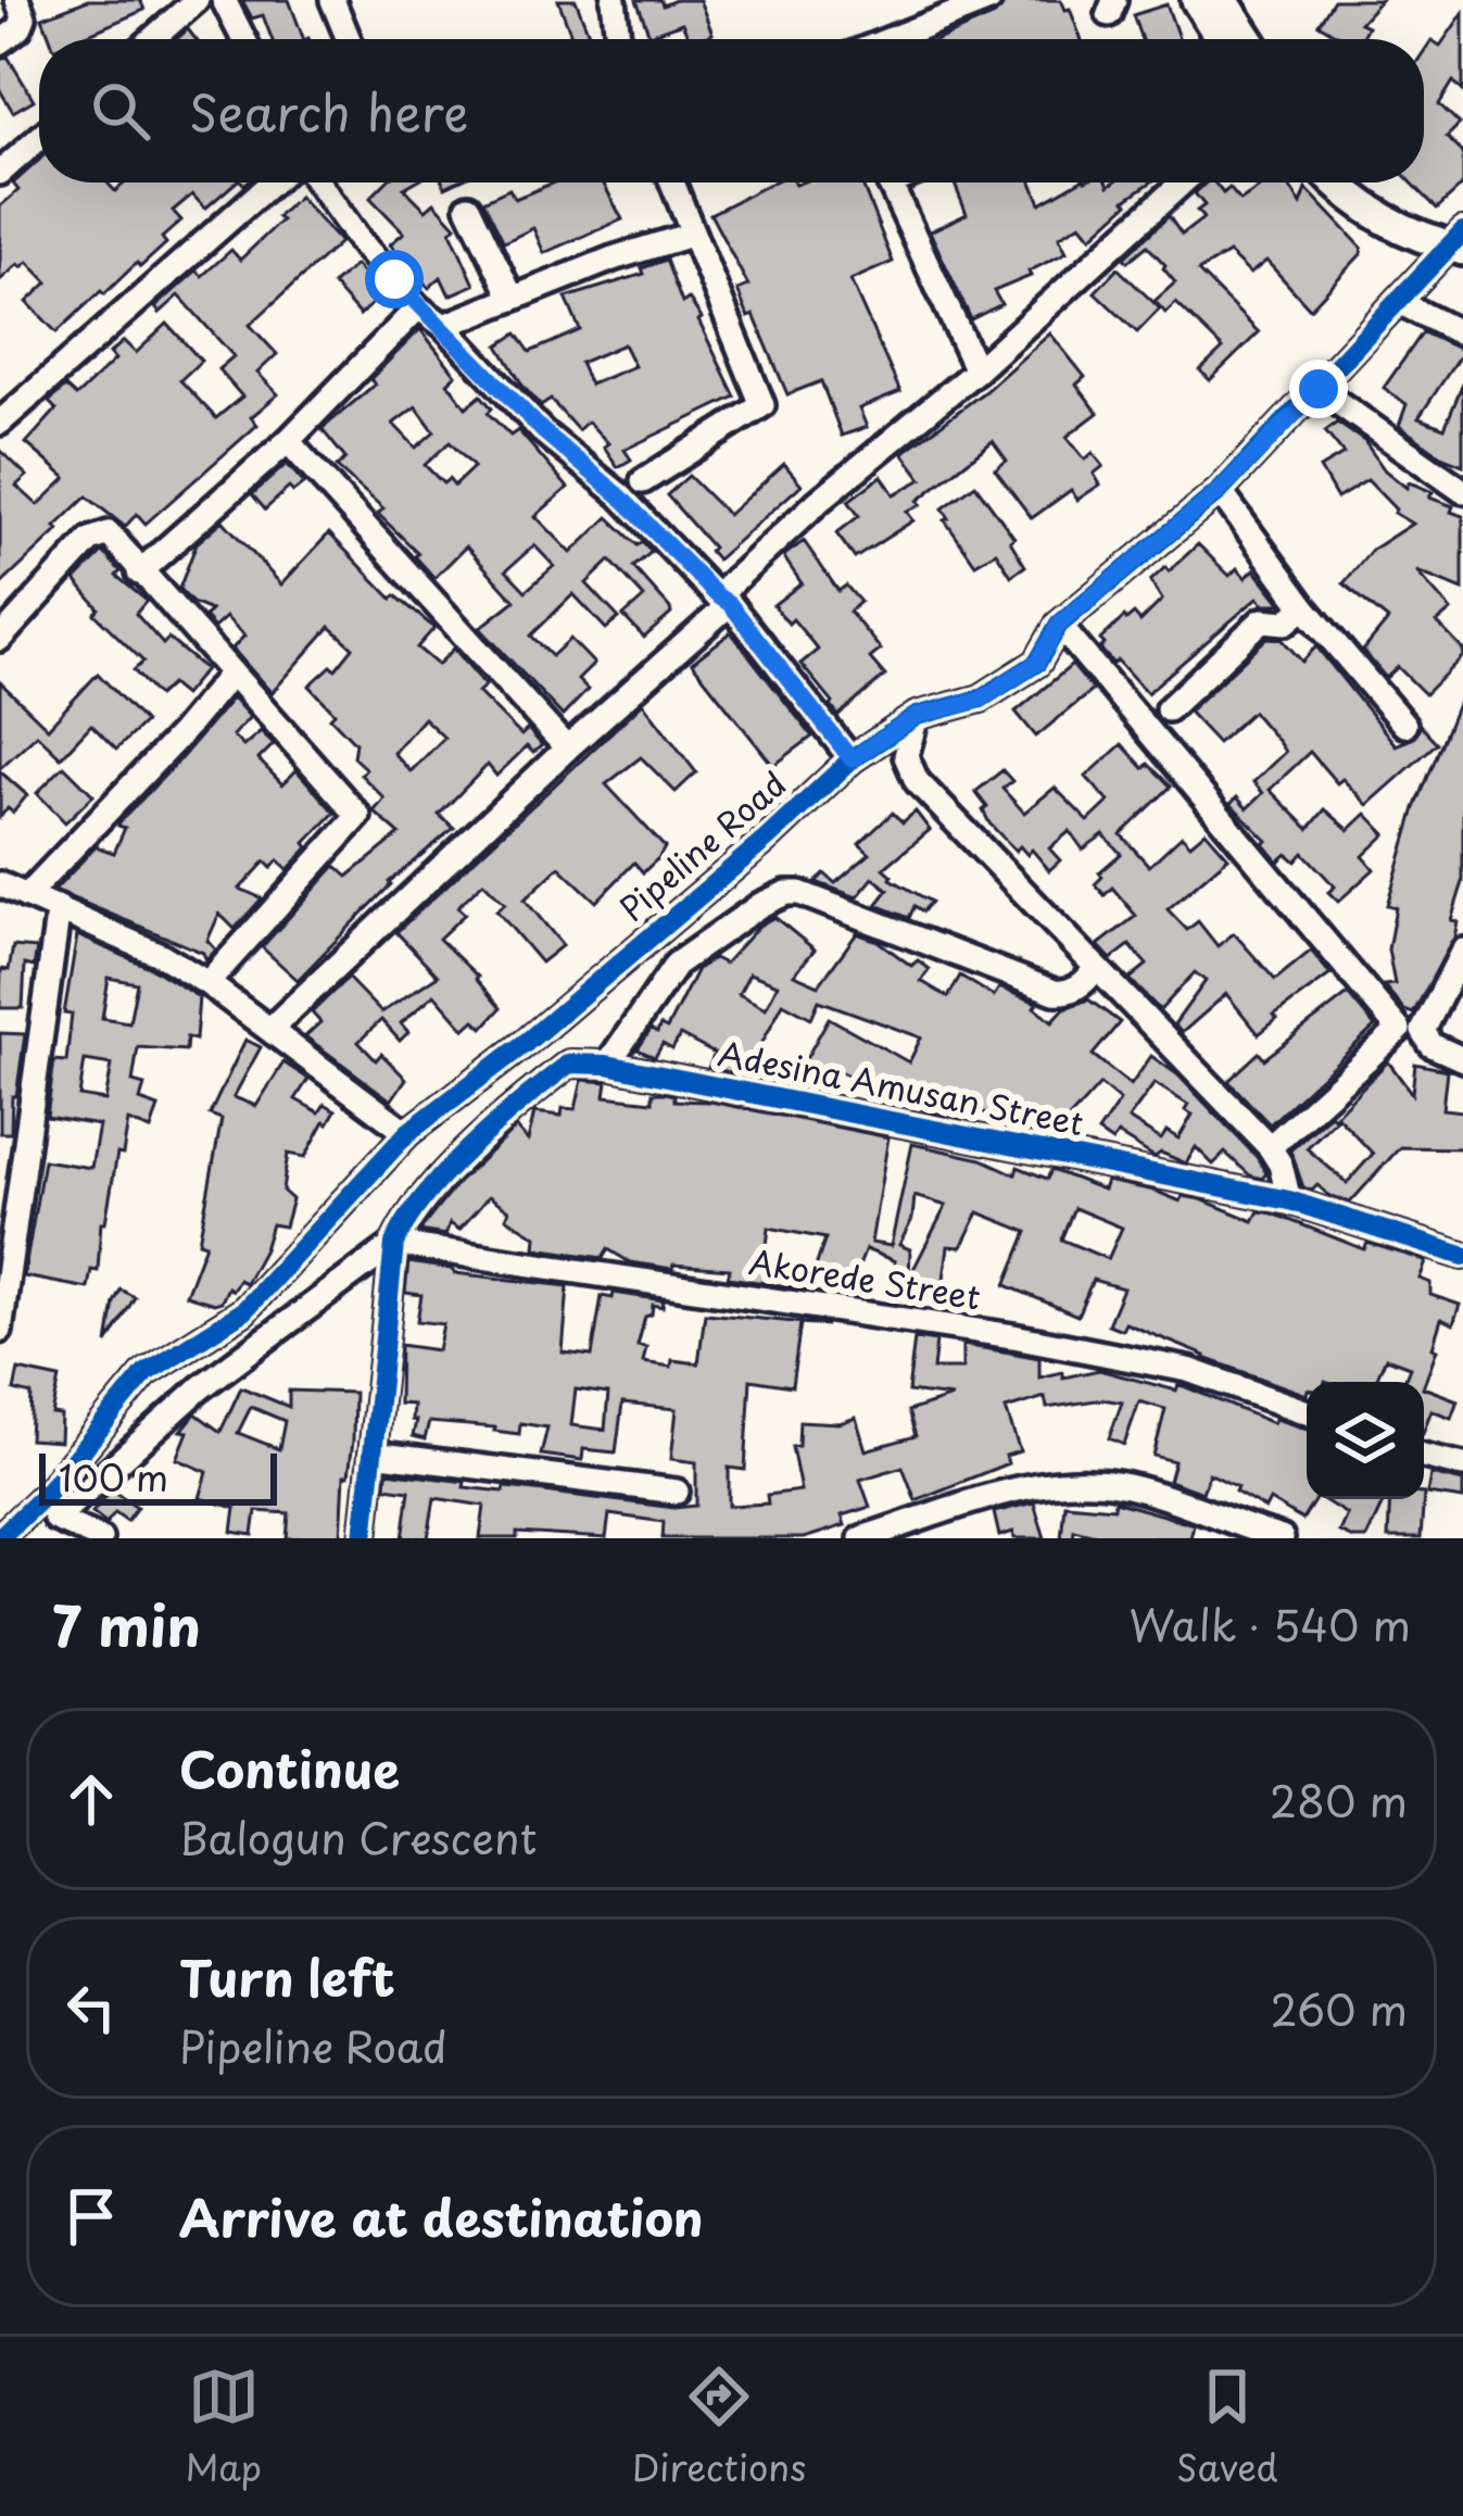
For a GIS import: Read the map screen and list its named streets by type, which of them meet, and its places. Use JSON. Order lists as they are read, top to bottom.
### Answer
{
  "streets": {
    "street": ["Pipeline Road", "Adesina Amusan Street", "Akorede Street"]
  },
  "crossings": [
    ["Adesina Amusan Street", "Akorede Street"]
  ],
  "scale_bar": "100 m",
  "page": {
    "search": "Search here",
    "scale": "100 m",
    "heading": ["7 min", "Walk · 540 m"],
    "list": [
      ["Continue", "Balogun Crescent", "280 m"],
      ["Turn left", "Pipeline Road", "260 m"],
      "Arrive at destination"
    ],
    "nav": ["Map", "Directions", "Saved"]
  }
}
